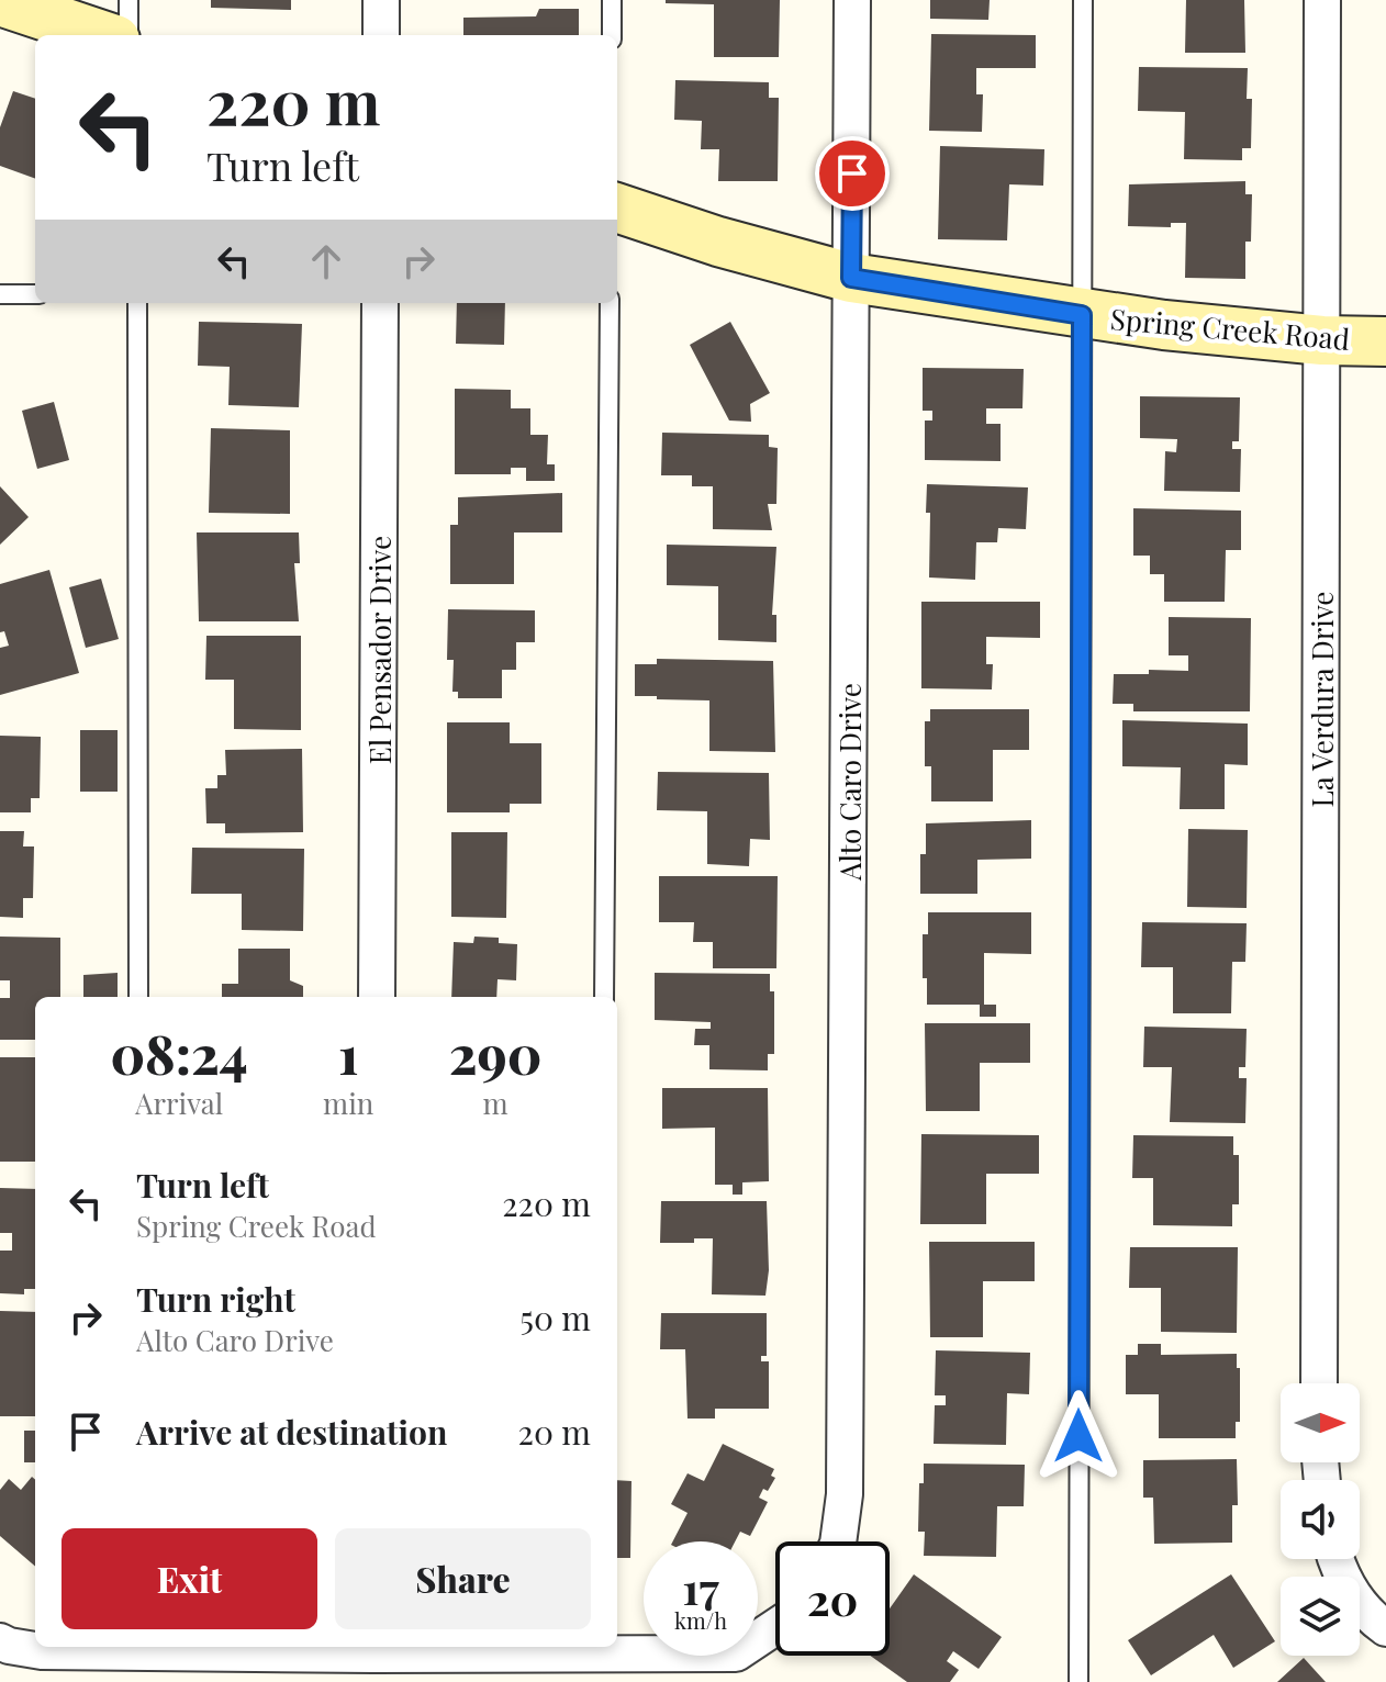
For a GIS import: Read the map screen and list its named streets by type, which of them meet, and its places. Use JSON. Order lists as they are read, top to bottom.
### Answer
{
  "streets": {
    "street": [
      "Spring Creek Road",
      "El Pensador Drive",
      "La Verdura Drive",
      "Alto Caro Drive"
    ]
  },
  "crossings": [
    ["Spring Creek Road", "La Verdura Drive"],
    ["Spring Creek Road", "Alto Caro Drive"]
  ],
  "north": "right",
  "page": {
    "turn": ["220 m", "Turn left"],
    "eta": [
      "08:24",
      "Arrival",
      "1",
      "min",
      "290",
      "m"
    ],
    "list": [
      {
        "name": "Turn left",
        "note": "Spring Creek Road",
        "value": "220 m"
      },
      {
        "name": "Turn right",
        "note": "Alto Caro Drive",
        "value": "50 m"
      },
      {
        "name": "Arrive at destination",
        "value": "20 m"
      }
    ],
    "buttons": ["Exit", "Share"],
    "speed": "17 km/h",
    "limit": "20"
  }
}
